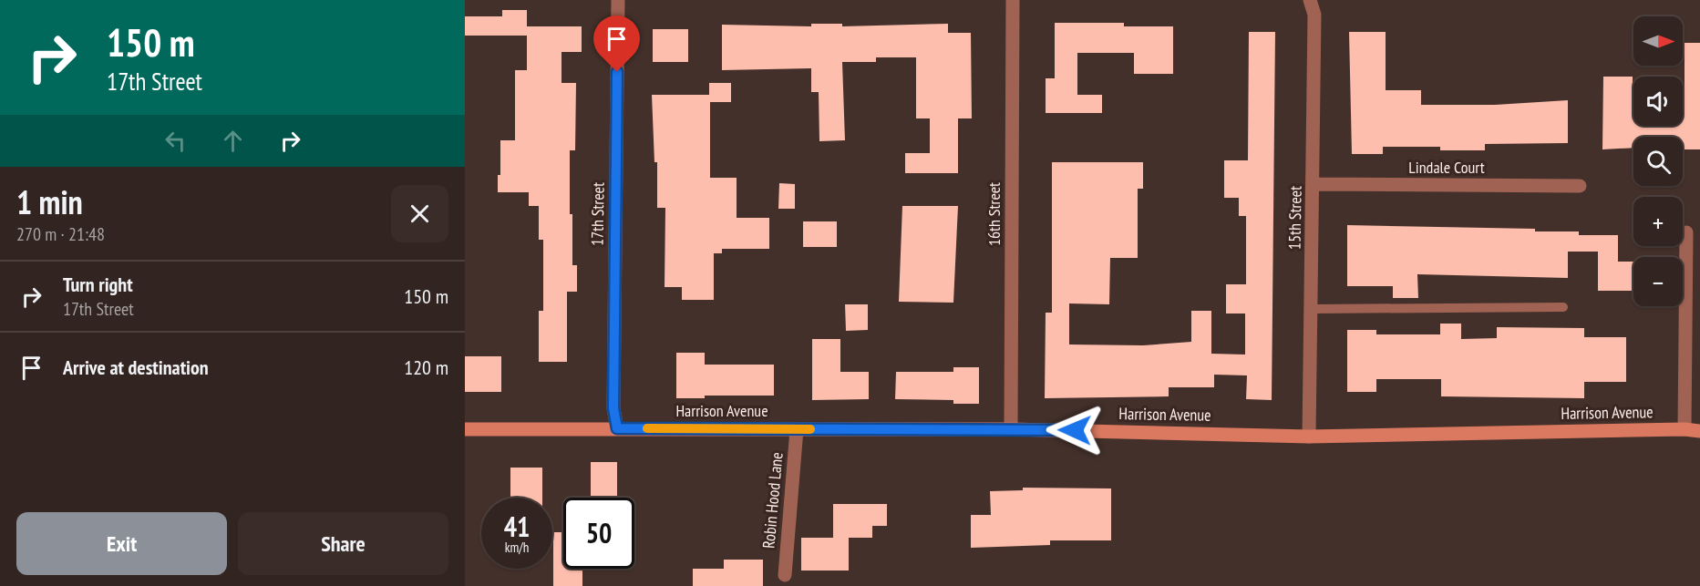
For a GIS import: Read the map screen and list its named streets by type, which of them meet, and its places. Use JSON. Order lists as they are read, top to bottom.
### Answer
{
  "streets": {
    "main road": ["Harrison Avenue"],
    "street": [
      "Lindale Court",
      "17th Street",
      "16th Street",
      "15th Street",
      "Robin Hood Lane"
    ]
  },
  "crossings": [
    ["Lindale Court", "15th Street"],
    ["17th Street", "Harrison Avenue"],
    ["16th Street", "Harrison Avenue"],
    ["15th Street", "Harrison Avenue"],
    ["Harrison Avenue", "Robin Hood Lane"]
  ],
  "north": "right",
  "page": {
    "turn": ["150 m", "17th Street"],
    "map_buttons": ["+", "−"],
    "heading": ["1 min", "270 m · 21:48"],
    "list": [
      {
        "name": "Turn right",
        "note": "17th Street",
        "value": "150 m"
      },
      {
        "name": "Arrive at destination",
        "value": "120 m"
      }
    ],
    "speed": "41 km/h",
    "limit": "50",
    "buttons": ["Exit", "Share"]
  }
}
